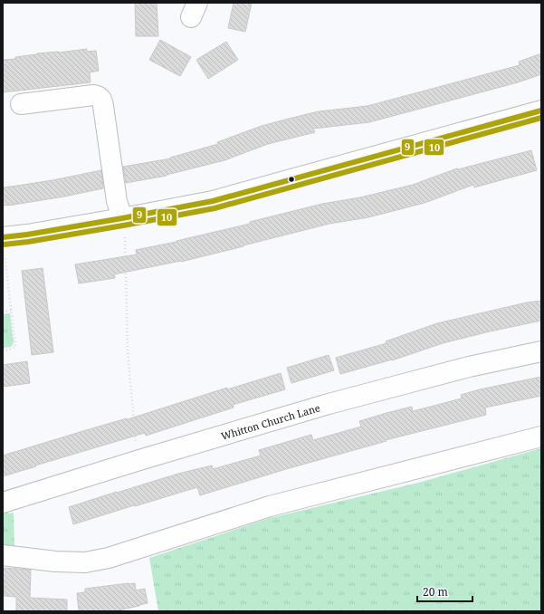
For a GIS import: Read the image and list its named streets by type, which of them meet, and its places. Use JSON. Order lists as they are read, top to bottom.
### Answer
{
  "streets": {
    "street": ["Whitton Church Lane"]
  },
  "lines": ["transit line 9", "transit line 10"],
  "scale_bar": "20 m"
}
